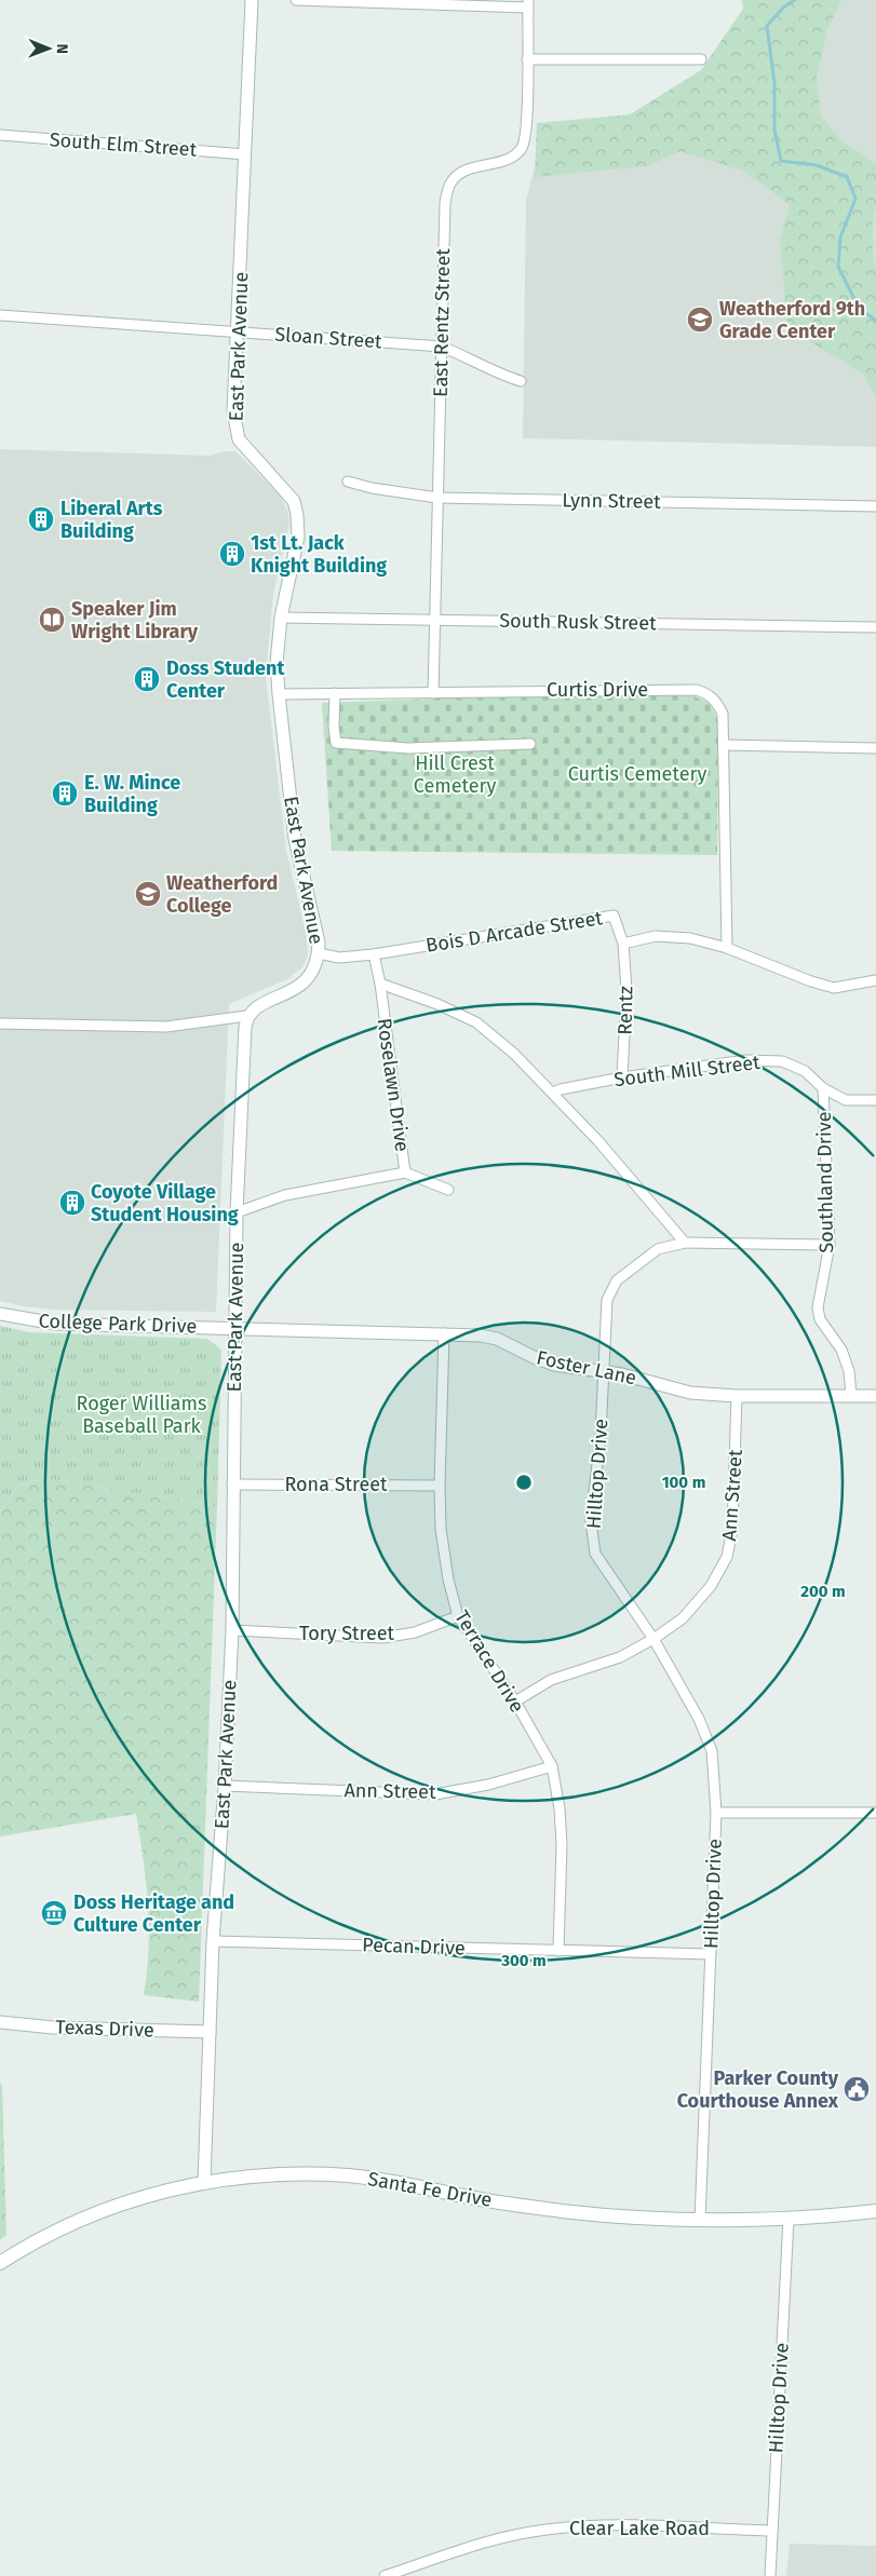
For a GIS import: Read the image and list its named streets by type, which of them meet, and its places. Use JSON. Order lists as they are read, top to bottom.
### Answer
{
  "streets": {
    "main road": ["Santa Fe Drive"],
    "street": [
      "South Elm Street",
      "East Rentz Street",
      "Sloan Street",
      "East Park Avenue",
      "Lynn Street",
      "South Rusk Street",
      "Curtis Drive",
      "Bois D Arcade Street",
      "Rentz",
      "South Mill Street",
      "Roselawn Drive",
      "Southland Drive",
      "College Park Drive",
      "Foster Lane",
      "Hilltop Drive",
      "Rona Street",
      "Ann Street",
      "Tory Street",
      "Terrace Drive",
      "Pecan Drive",
      "Texas Drive",
      "Clear Lake Road"
    ]
  },
  "crossings": [
    ["South Elm Street", "East Park Avenue"],
    ["East Rentz Street", "Sloan Street"],
    ["East Rentz Street", "Lynn Street"],
    ["East Rentz Street", "South Rusk Street"],
    ["East Rentz Street", "Curtis Drive"],
    ["Sloan Street", "East Park Avenue"],
    ["East Park Avenue", "South Rusk Street"],
    ["East Park Avenue", "Curtis Drive"],
    ["East Park Avenue", "Bois D Arcade Street"],
    ["East Park Avenue", "Roselawn Drive"],
    ["East Park Avenue", "College Park Drive"],
    ["East Park Avenue", "Foster Lane"],
    ["East Park Avenue", "Rona Street"],
    ["East Park Avenue", "Ann Street"],
    ["East Park Avenue", "Tory Street"],
    ["East Park Avenue", "Pecan Drive"],
    ["East Park Avenue", "Texas Drive"],
    ["East Park Avenue", "Santa Fe Drive"],
    ["Bois D Arcade Street", "Rentz"],
    ["Bois D Arcade Street", "Roselawn Drive"],
    ["Rentz", "South Mill Street"],
    ["South Mill Street", "Southland Drive"],
    ["Southland Drive", "Foster Lane"],
    ["Southland Drive", "Hilltop Drive"],
    ["College Park Drive", "Foster Lane"],
    ["Foster Lane", "Hilltop Drive"],
    ["Foster Lane", "Ann Street"],
    ["Foster Lane", "Terrace Drive"],
    ["Hilltop Drive", "Ann Street"],
    ["Hilltop Drive", "Pecan Drive"],
    ["Hilltop Drive", "Santa Fe Drive"],
    ["Hilltop Drive", "Clear Lake Road"],
    ["Rona Street", "Terrace Drive"],
    ["Ann Street", "Terrace Drive"],
    ["Tory Street", "Terrace Drive"],
    ["Terrace Drive", "Pecan Drive"]
  ],
  "parks": ["Hill Crest Cemetery", "Curtis Cemetery", "Roger Williams Baseball Park"],
  "places": {
    "school or university": ["Weatherford 9th Grade Center", "Weatherford College"],
    "building": [
      "Liberal Arts Building",
      "1st Lt. Jack Knight Building",
      "Doss Student Center",
      "E. W. Mince Building",
      "Coyote Village Student Housing"
    ],
    "library": ["Speaker Jim Wright Library"],
    "museum": ["Doss Heritage and Culture Center"],
    "public building": ["Parker County Courthouse Annex"]
  },
  "north": "right",
  "rings": ["100 m", "200 m", "300 m"]
}
